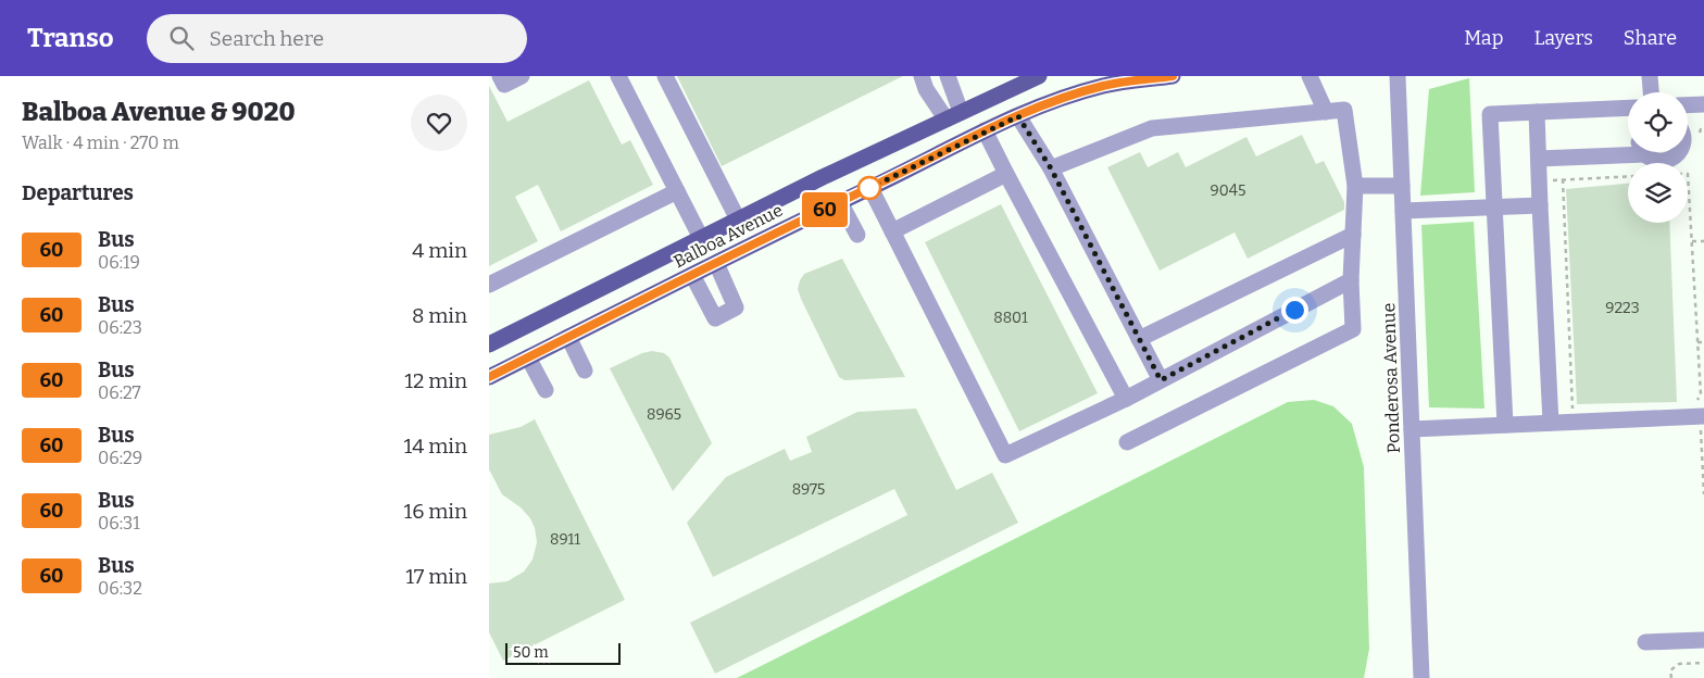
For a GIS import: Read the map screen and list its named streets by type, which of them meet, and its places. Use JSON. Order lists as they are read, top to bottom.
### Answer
{
  "streets": {
    "main road": ["Balboa Avenue"],
    "street": ["Ponderosa Avenue"]
  },
  "lines": ["bus line 60"],
  "house_numbers": [
    "9045",
    "9223",
    "8801",
    "8965",
    "8975",
    "8911"
  ],
  "scale_bar": "50 m",
  "page": {
    "header": "Transo",
    "search": "Search here",
    "nav": ["Map", "Layers", "Share"],
    "heading": [
      ["Balboa Avenue & 9020", "Walk · 4 min · 270 m"],
      "Departures"
    ],
    "on_map": "60",
    "list": [
      {
        "mark": "60",
        "name": "Bus",
        "note": "06:19",
        "value": "4 min"
      },
      {
        "mark": "60",
        "name": "Bus",
        "note": "06:23",
        "value": "8 min"
      },
      {
        "mark": "60",
        "name": "Bus",
        "note": "06:27",
        "value": "12 min"
      },
      {
        "mark": "60",
        "name": "Bus",
        "note": "06:29",
        "value": "14 min"
      },
      {
        "mark": "60",
        "name": "Bus",
        "note": "06:31",
        "value": "16 min"
      },
      {
        "mark": "60",
        "name": "Bus",
        "note": "06:32",
        "value": "17 min"
      }
    ],
    "scale": "50 m"
  }
}
